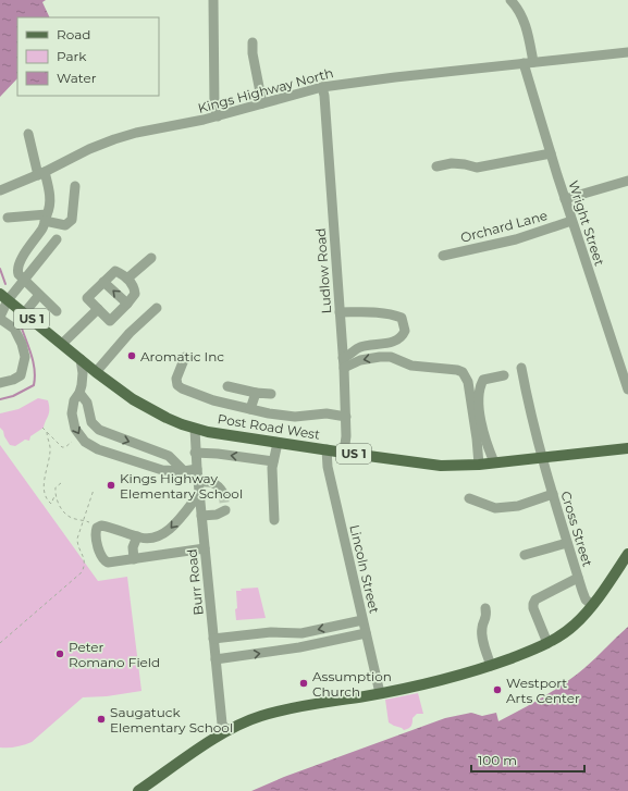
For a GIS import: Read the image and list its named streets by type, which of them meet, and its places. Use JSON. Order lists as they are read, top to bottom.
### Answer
{
  "streets": {
    "main road": ["US 1", "Post Road West"],
    "street": [
      "Kings Highway North",
      "Wright Street",
      "Orchard Lane",
      "Ludlow Road",
      "Cross Street",
      "Lincoln Street",
      "Burr Road"
    ]
  },
  "crossings": [
    ["Kings Highway North", "Wright Street"],
    ["Kings Highway North", "Ludlow Road"],
    ["Wright Street", "Orchard Lane"],
    ["Ludlow Road", "Post Road West"],
    ["Post Road West", "Cross Street"],
    ["Post Road West", "Lincoln Street"],
    ["Post Road West", "Burr Road"]
  ],
  "places": [
    "Aromatic Inc",
    "Kings Highway Elementary School",
    "Peter Romano Field",
    "Assumption Church",
    "Westport Arts Center",
    "Saugatuck Elementary School"
  ],
  "legend": ["Road", "Park", "Water"],
  "scale_bar": "100 m"
}
